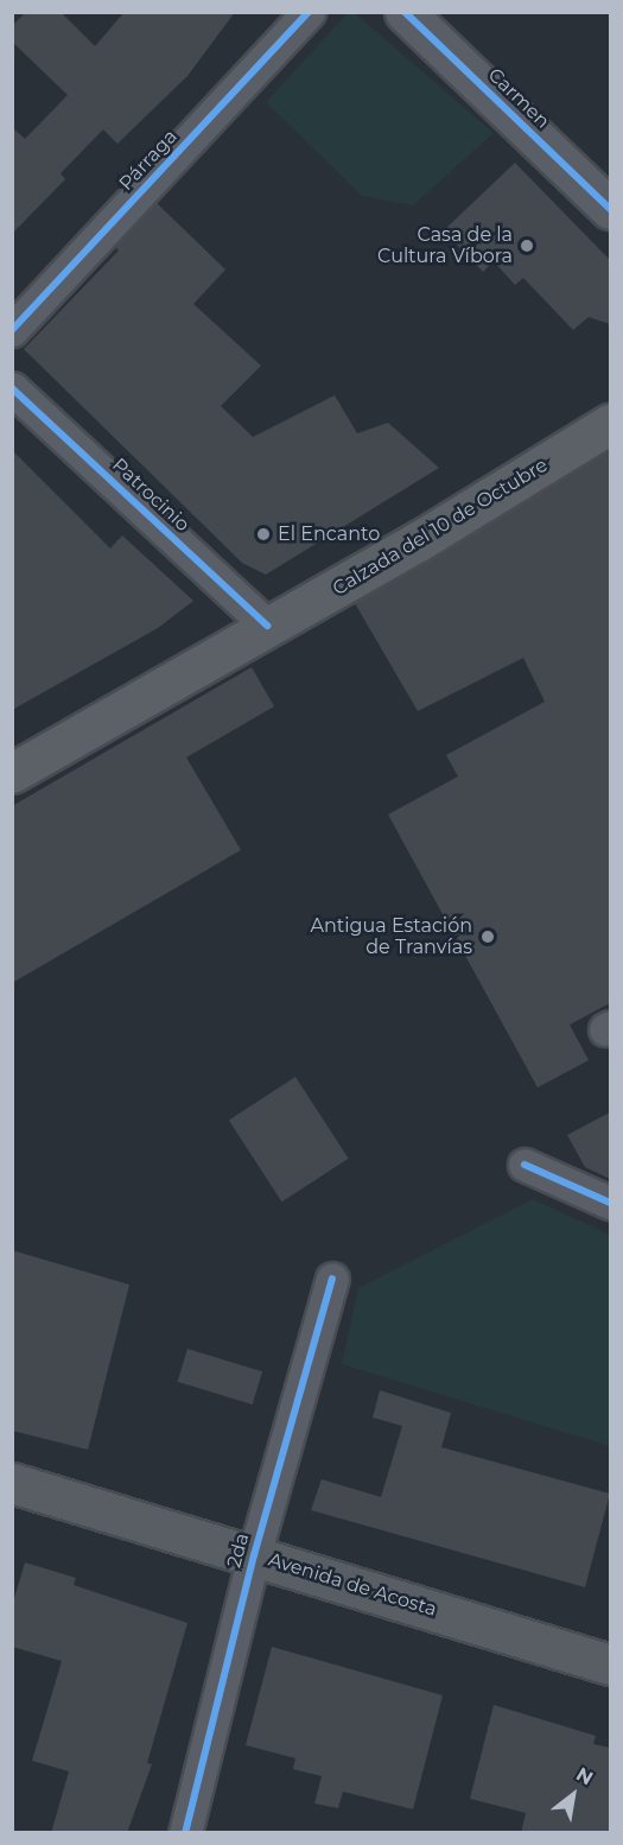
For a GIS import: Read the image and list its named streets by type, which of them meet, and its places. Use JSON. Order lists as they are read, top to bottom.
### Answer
{
  "streets": {
    "main road": ["Calzada del 10 de Octubre", "Avenida de Acosta"],
    "street": [
      "Carmen",
      "Párraga",
      "Patrocinio",
      "2da"
    ]
  },
  "crossings": [
    ["Patrocinio", "Calzada del 10 de Octubre"],
    ["2da", "Avenida de Acosta"]
  ],
  "places": ["Casa de la Cultura Víbora", "El Encanto", "Antigua Estación de Tranvías"],
  "north": "top right"
}
